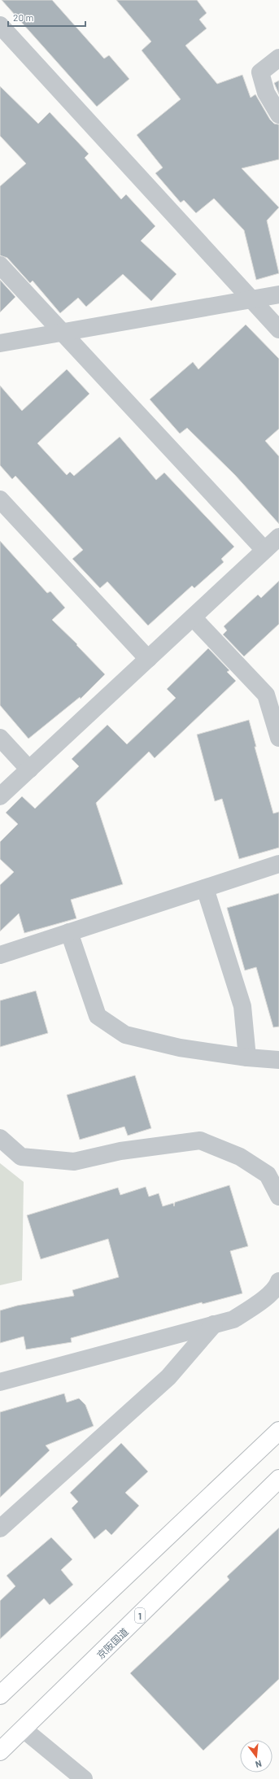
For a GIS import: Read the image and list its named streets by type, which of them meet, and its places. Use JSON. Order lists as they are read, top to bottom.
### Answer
{
  "streets": {
    "highway": ["1", "京阪国道"]
  },
  "scale_bar": "20 m",
  "north": "bottom"
}
